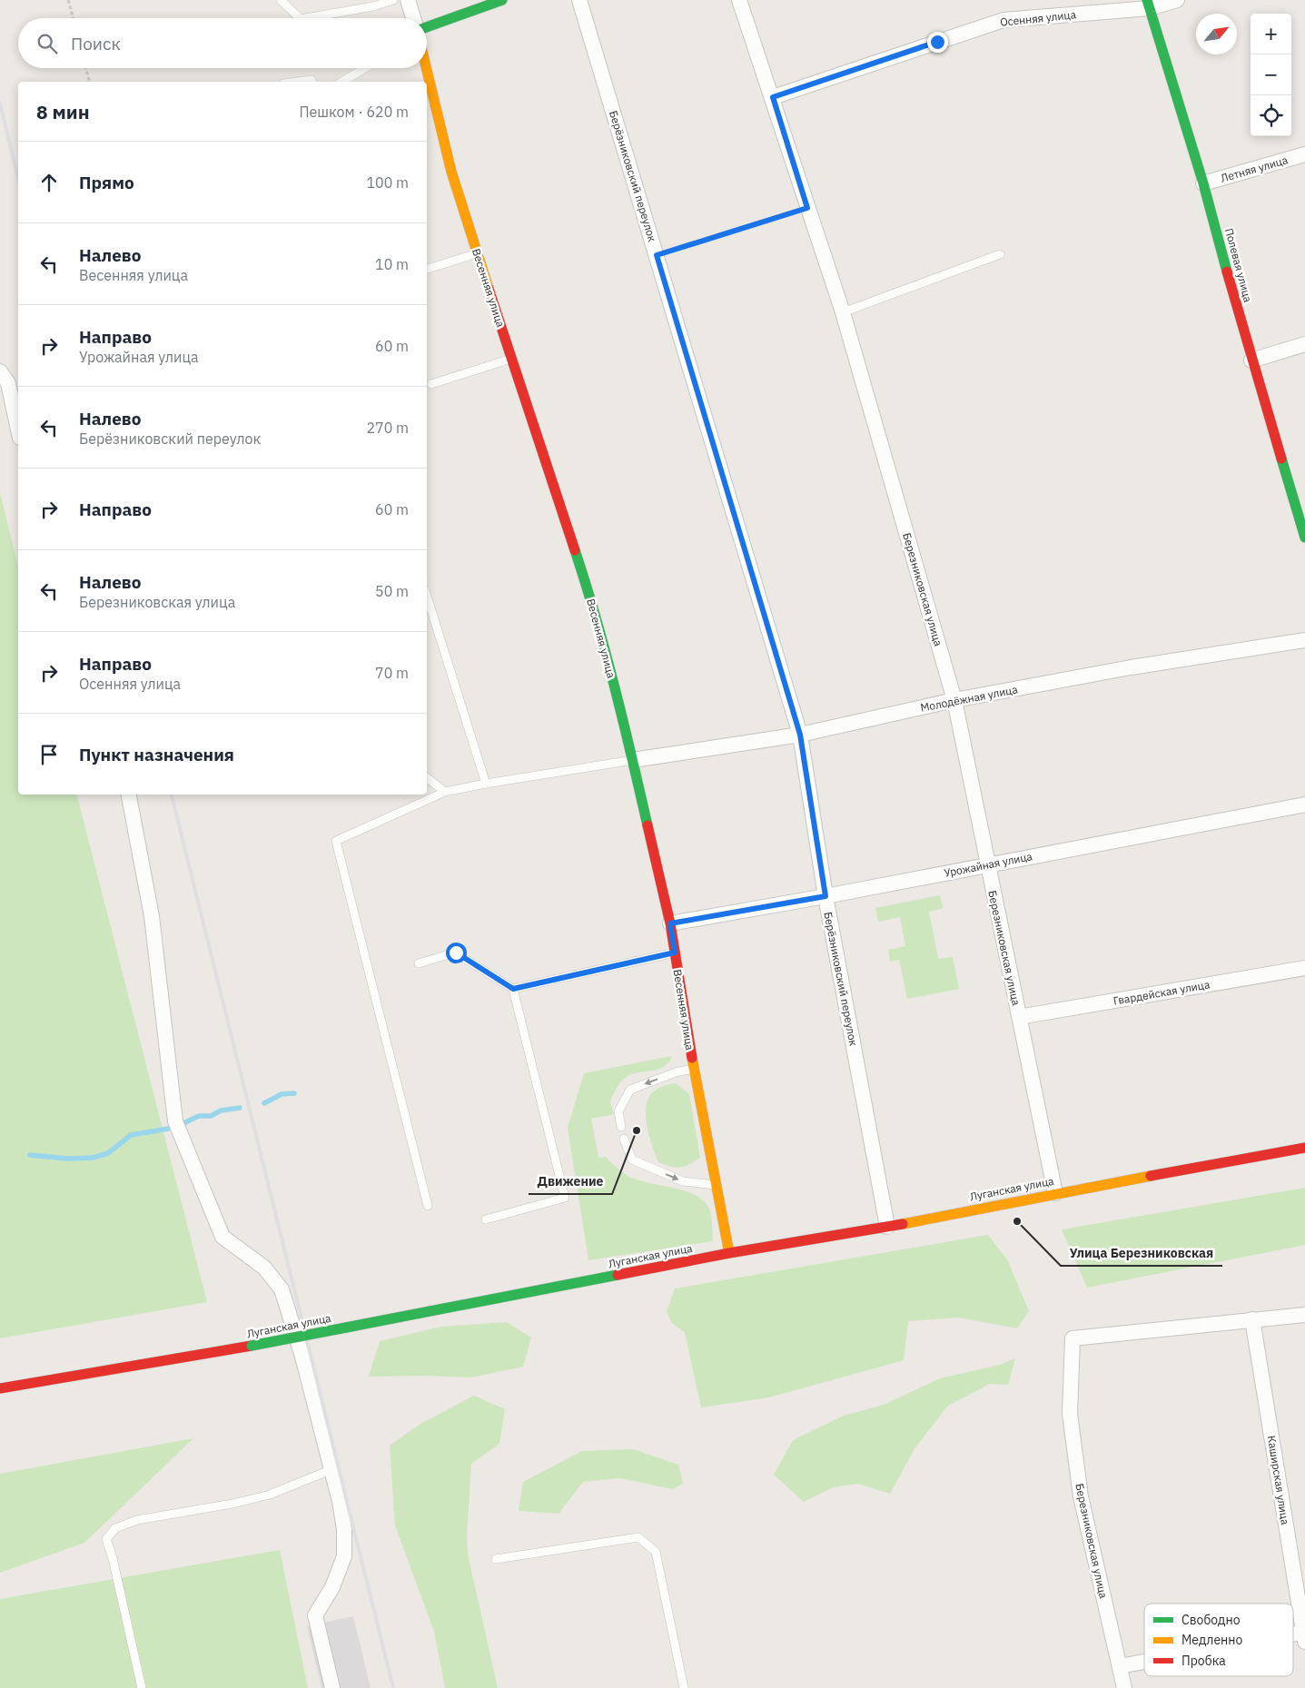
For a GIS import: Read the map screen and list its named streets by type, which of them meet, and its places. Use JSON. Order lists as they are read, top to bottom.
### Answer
{
  "streets": {
    "main road": ["Полевая улица", "Весенняя улица", "Луганская улица"],
    "street": [
      "Осенняя улица",
      "Летняя улица",
      "Берёзниковский переулок",
      "Березниковская улица",
      "Молодёжная улица",
      "Урожайная улица",
      "Гвардейская улица",
      "Каширская улица"
    ]
  },
  "crossings": [
    ["Осенняя улица", "Полевая улица"],
    ["Осенняя улица", "Березниковская улица"],
    ["Летняя улица", "Полевая улица"],
    ["Берёзниковский переулок", "Молодёжная улица"],
    ["Берёзниковский переулок", "Урожайная улица"],
    ["Берёзниковский переулок", "Луганская улица"],
    ["Весенняя улица", "Молодёжная улица"],
    ["Весенняя улица", "Урожайная улица"],
    ["Весенняя улица", "Луганская улица"],
    ["Березниковская улица", "Молодёжная улица"],
    ["Березниковская улица", "Урожайная улица"],
    ["Березниковская улица", "Гвардейская улица"],
    ["Березниковская улица", "Луганская улица"],
    ["Березниковская улица", "Каширская улица"]
  ],
  "places": ["Движение", "Улица Березниковская"],
  "legend": ["Свободно", "Медленно", "Пробка"],
  "north": "top right",
  "page": {
    "map_buttons": ["+", "−"],
    "search": "Поиск",
    "heading": ["8 мин", "Пешком · 620 m"],
    "list": [
      ["Прямо", "100 m"],
      ["Налево", "Весенняя улица", "10 m"],
      ["Направо", "Урожайная улица", "60 m"],
      ["Налево", "Берёзниковский переулок", "270 m"],
      ["Направо", "60 m"],
      ["Налево", "Березниковская улица", "50 m"],
      ["Направо", "Осенняя улица", "70 m"],
      "Пункт назначения"
    ]
  }
}
